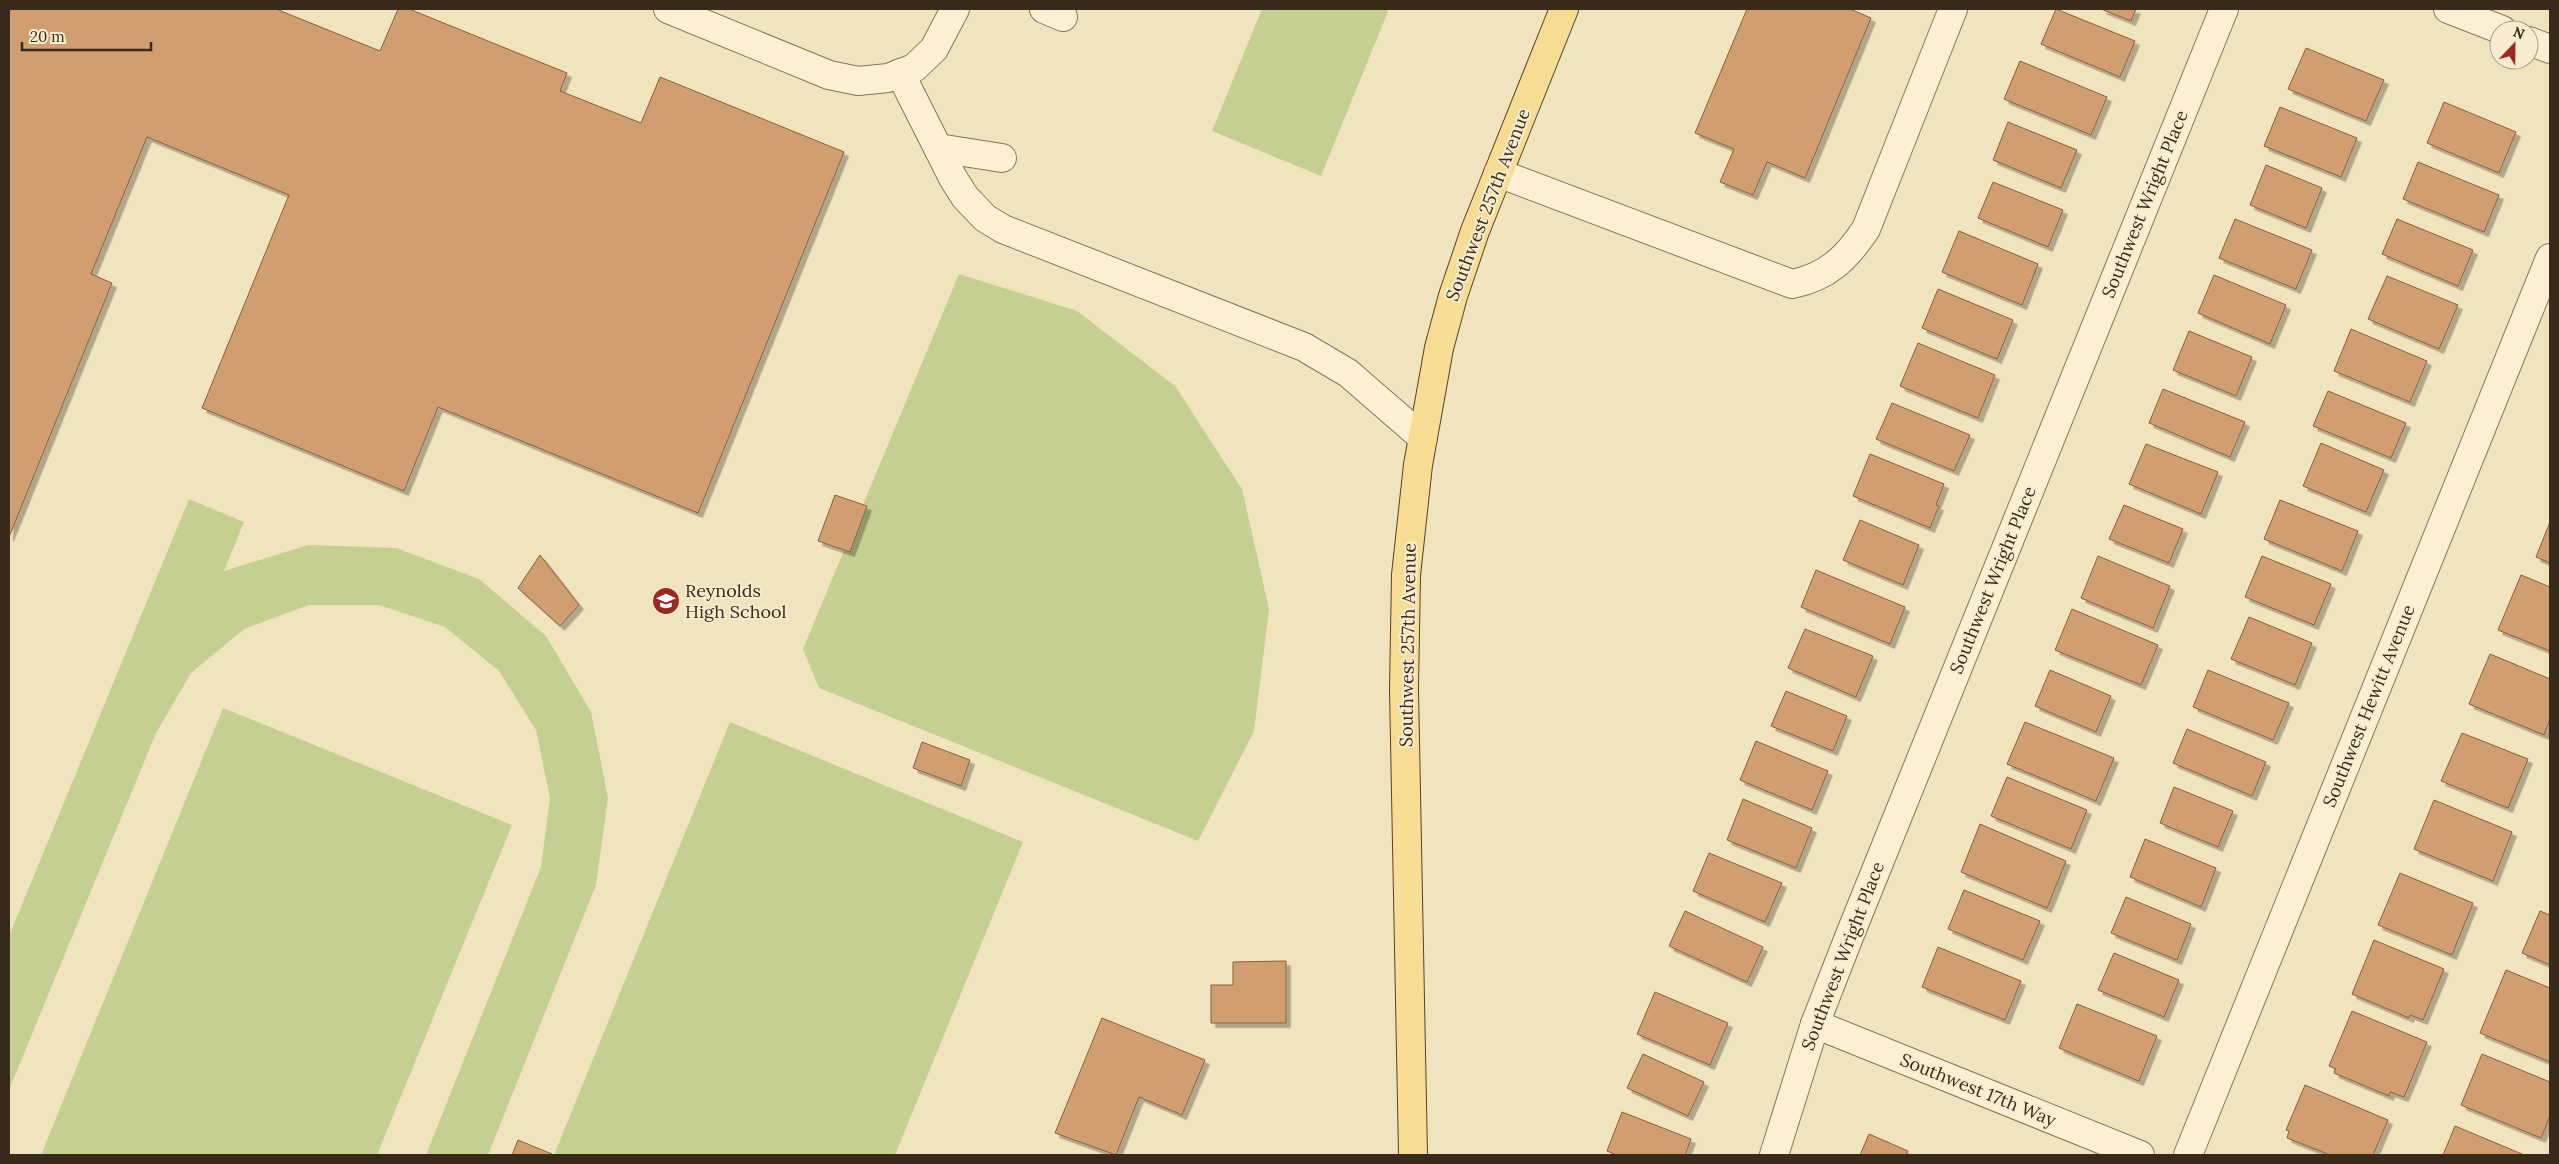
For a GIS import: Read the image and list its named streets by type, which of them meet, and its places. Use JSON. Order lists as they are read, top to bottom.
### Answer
{
  "streets": {
    "main road": ["Southwest 257th Avenue"],
    "street": ["Southwest Wright Place", "Southwest Hewitt Avenue", "Southwest 17th Way"]
  },
  "crossings": [
    ["Southwest Wright Place", "Southwest 17th Way"]
  ],
  "places": {
    "school or university": ["Reynolds High School"]
  },
  "scale_bar": "20 m",
  "north": "top"
}
